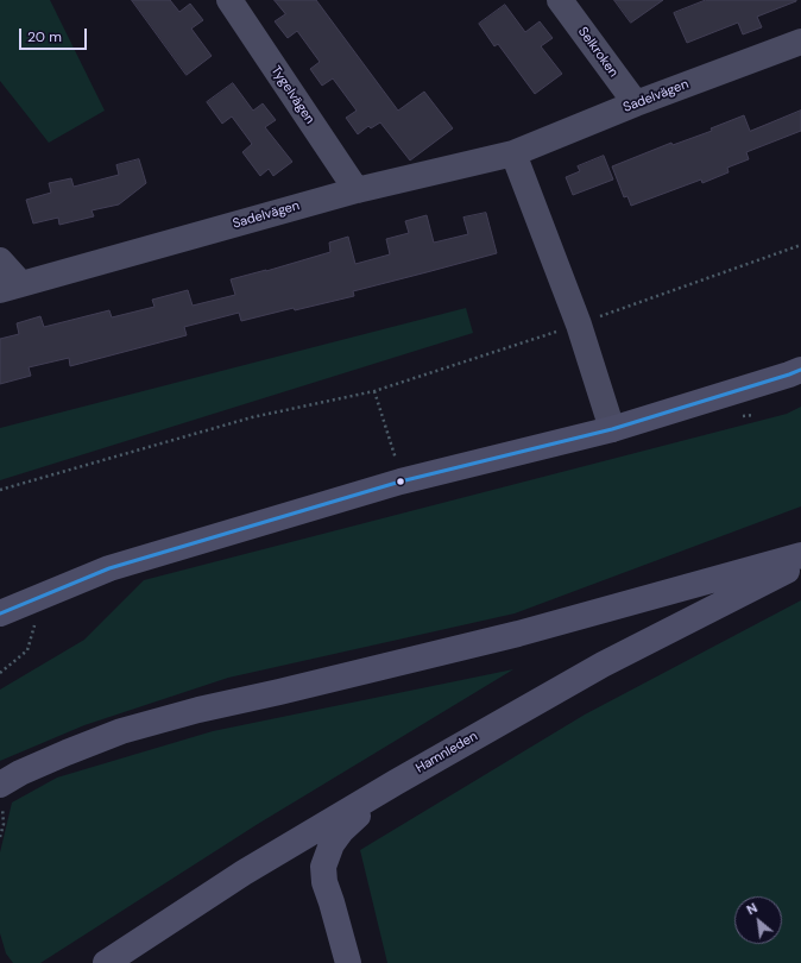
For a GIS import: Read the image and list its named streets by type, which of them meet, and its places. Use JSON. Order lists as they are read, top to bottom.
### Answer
{
  "streets": {
    "main road": ["Hamnleden"],
    "street": ["Selkroken", "Tygelvägen", "Sadelvägen"]
  },
  "crossings": [
    ["Selkroken", "Sadelvägen"],
    ["Tygelvägen", "Sadelvägen"]
  ],
  "scale_bar": "20 m",
  "north": "top left"
}
